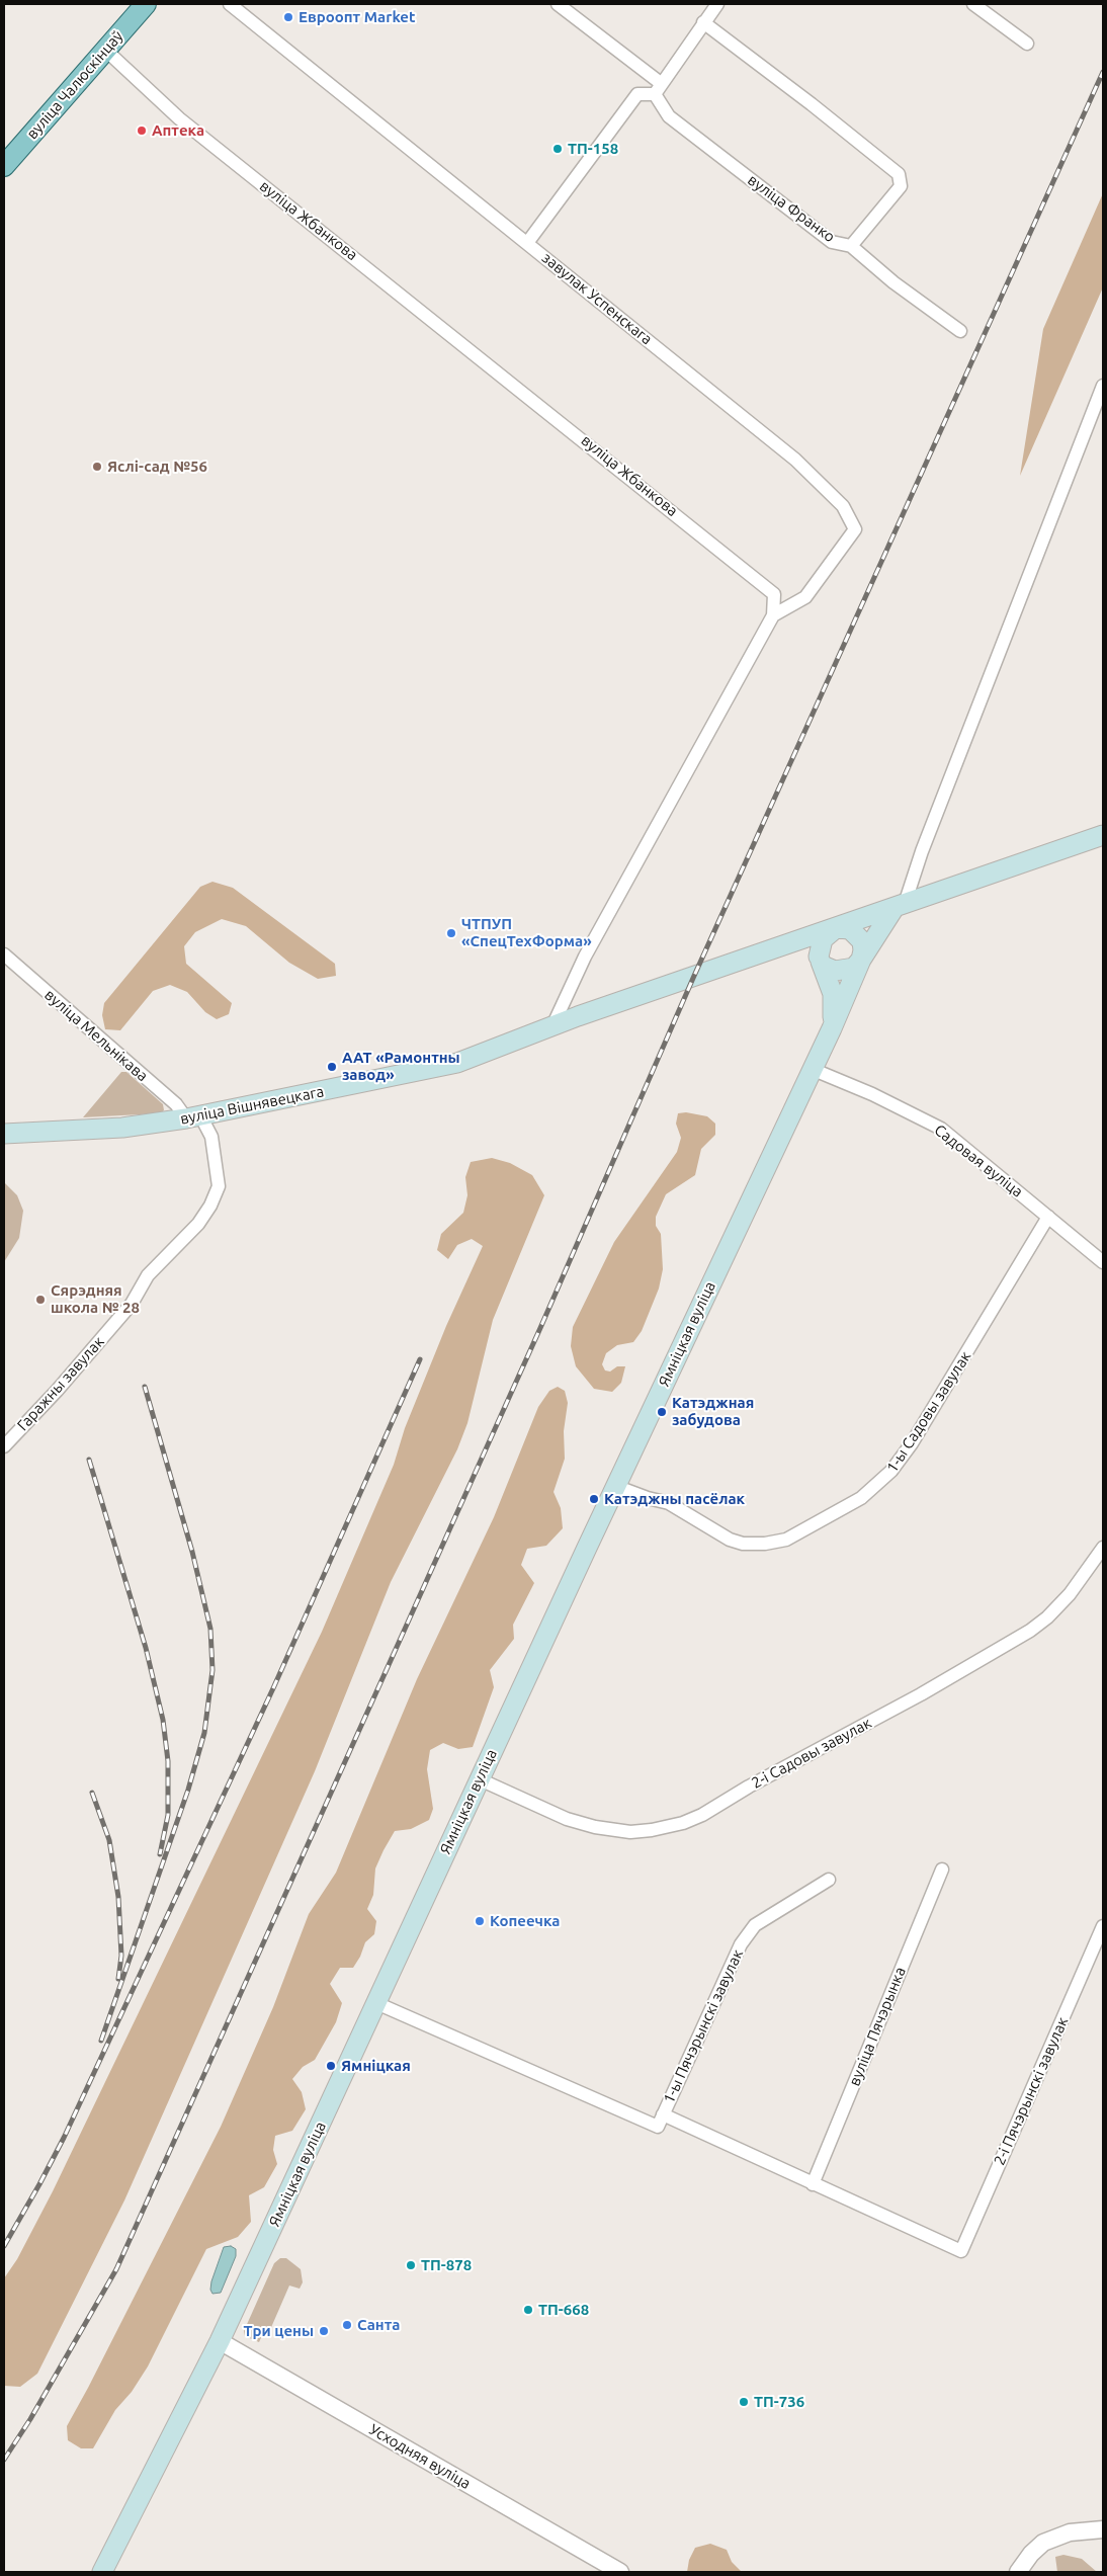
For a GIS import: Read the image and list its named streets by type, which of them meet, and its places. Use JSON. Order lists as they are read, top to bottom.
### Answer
{
  "streets": {
    "main road": ["вуліца Чалюскінцаў", "вуліца Вішнявецкага", "Ямніцкая вуліца"],
    "street": [
      "вуліца Франко",
      "вуліца Жбанкова",
      "завулак Успенскага",
      "вуліца Мельнікава",
      "Садовая вуліца",
      "Гаражны завулак",
      "1-ы Садовы завулак",
      "2-і Садовы завулак",
      "1-ы Пячэрынскі завулак",
      "вуліца Пячэрынка",
      "2-і Пячэрынскі завулак",
      "Усходняя вуліца"
    ]
  },
  "crossings": [
    ["вуліца Чалюскінцаў", "вуліца Жбанкова"],
    ["вуліца Жбанкова", "завулак Успенскага"],
    ["вуліца Мельнікава", "вуліца Вішнявецкага"],
    ["вуліца Мельнікава", "Гаражны завулак"],
    ["вуліца Вішнявецкага", "Ямніцкая вуліца"],
    ["вуліца Вішнявецкага", "Гаражны завулак"],
    ["Садовая вуліца", "Ямніцкая вуліца"],
    ["Садовая вуліца", "1-ы Садовы завулак"],
    ["Ямніцкая вуліца", "1-ы Садовы завулак"],
    ["Ямніцкая вуліца", "2-і Садовы завулак"],
    ["Ямніцкая вуліца", "Усходняя вуліца"],
    ["вуліца Пячэрынка", "2-і Пячэрынскі завулак"]
  ],
  "places": [
    "Евроопт Market",
    "Аптека",
    "ТП-158",
    "Яслі-сад №56",
    "ЧТПУП «СпецТехФорма»",
    "ААТ «Рамонтны завод»",
    "Сярэдняя школа № 28",
    "Катэджная забудова",
    "Катэджны пасёлак",
    "Копеечка",
    "Ямніцкая",
    "ТП-878",
    "ТП-668",
    "Санта",
    "Три цены",
    "ТП-736"
  ]
}
